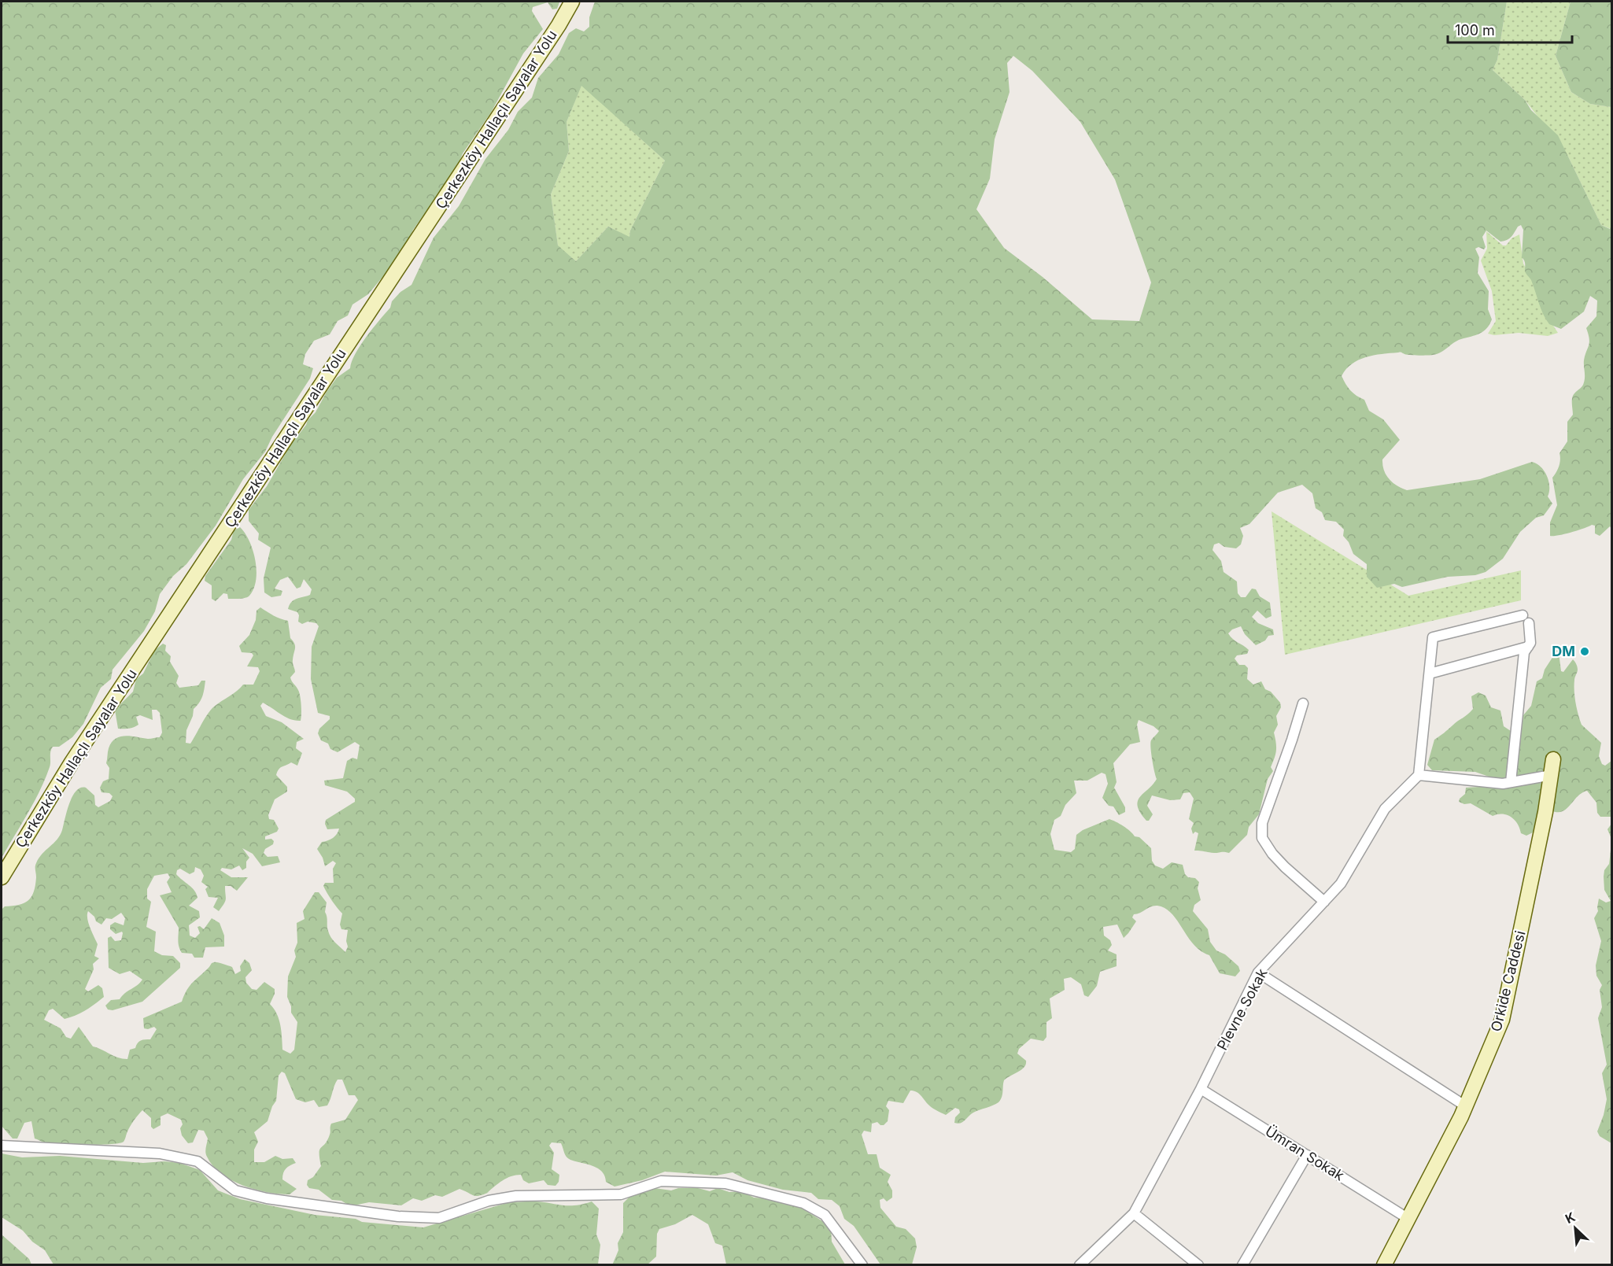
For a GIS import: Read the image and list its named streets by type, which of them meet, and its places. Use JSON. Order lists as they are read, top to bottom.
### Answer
{
  "streets": {
    "main road": ["Çerkezköy Hallaçlı Sayalar Yolu", "Orkide Caddesi"],
    "street": ["Plevne Sokak", "Ümran Sokak"]
  },
  "crossings": [
    ["Orkide Caddesi", "Ümran Sokak"],
    ["Plevne Sokak", "Ümran Sokak"]
  ],
  "places": ["DM"],
  "scale_bar": "100 m",
  "north": "top left"
}
